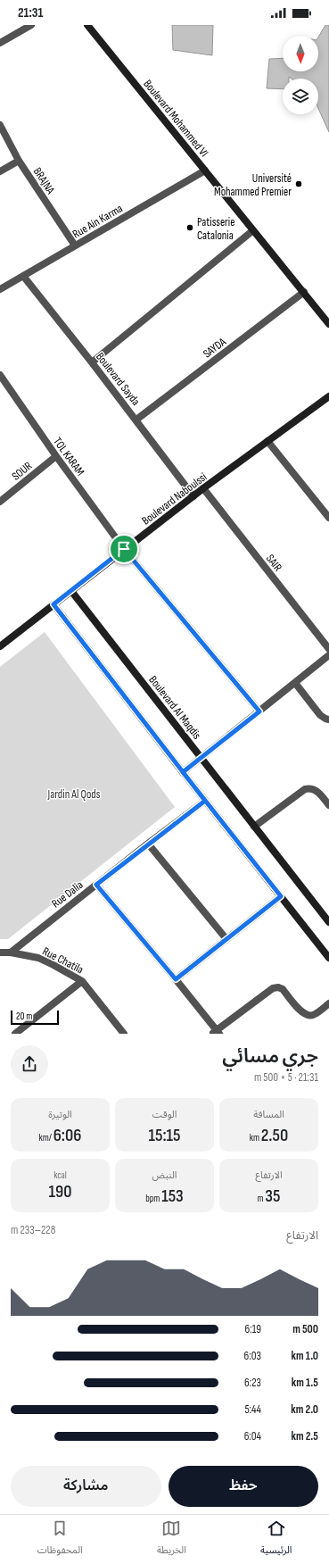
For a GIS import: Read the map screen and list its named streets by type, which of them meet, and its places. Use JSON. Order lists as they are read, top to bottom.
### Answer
{
  "streets": {
    "street": [
      "Boulevard Mohammed VI",
      "BRAJNA",
      "Rue Ain Karma",
      "SAYDA",
      "Boulevard Sayda",
      "TOL KARAM",
      "SOUR",
      "Boulevard Naboulssi",
      "SAIR",
      "Boulevard Al Maqdis",
      "Rue Dalia",
      "Rue Chatila"
    ]
  },
  "crossings": [
    ["Boulevard Mohammed VI", "Rue Ain Karma"],
    ["Boulevard Mohammed VI", "SAYDA"],
    ["BRAJNA", "Rue Ain Karma"],
    ["Rue Ain Karma", "Boulevard Sayda"],
    ["SAYDA", "Boulevard Sayda"],
    ["Boulevard Sayda", "Boulevard Naboulssi"],
    ["TOL KARAM", "SOUR"],
    ["TOL KARAM", "Boulevard Naboulssi"],
    ["Boulevard Naboulssi", "SAIR"],
    ["Boulevard Naboulssi", "Boulevard Al Maqdis"],
    ["Rue Dalia", "Rue Chatila"]
  ],
  "parks": ["Jardin Al Qods"],
  "places": ["Université Mohammed Premier", "Patisserie Catalonia"],
  "scale_bar": "20 m",
  "north": "bottom",
  "page": {
    "status": "21:31",
    "scale": "20 m",
    "heading": ["جري مسائي", "21:31 · 5 × 500 m"],
    "stats": [
      ["المسافة", "2.50 km"],
      ["الوقت", "15:15"],
      ["الوتيرة", "6:06 /km"],
      ["الارتفاع", "35 m"],
      ["النبض", "153 bpm"],
      ["kcal", "190"]
    ],
    "chart": ["الارتفاع", "228–233 m"],
    "list": [
      {
        "name": "500 m",
        "note": "6:19"
      },
      {
        "name": "1.0 km",
        "note": "6:03"
      },
      {
        "name": "1.5 km",
        "note": "6:23"
      },
      {
        "name": "2.0 km",
        "note": "5:44"
      },
      {
        "name": "2.5 km",
        "note": "6:04"
      }
    ],
    "buttons": ["حفظ", "مشاركة"],
    "tabs": ["الرئيسية", "الخريطة", "المحفوظات"]
  }
}
